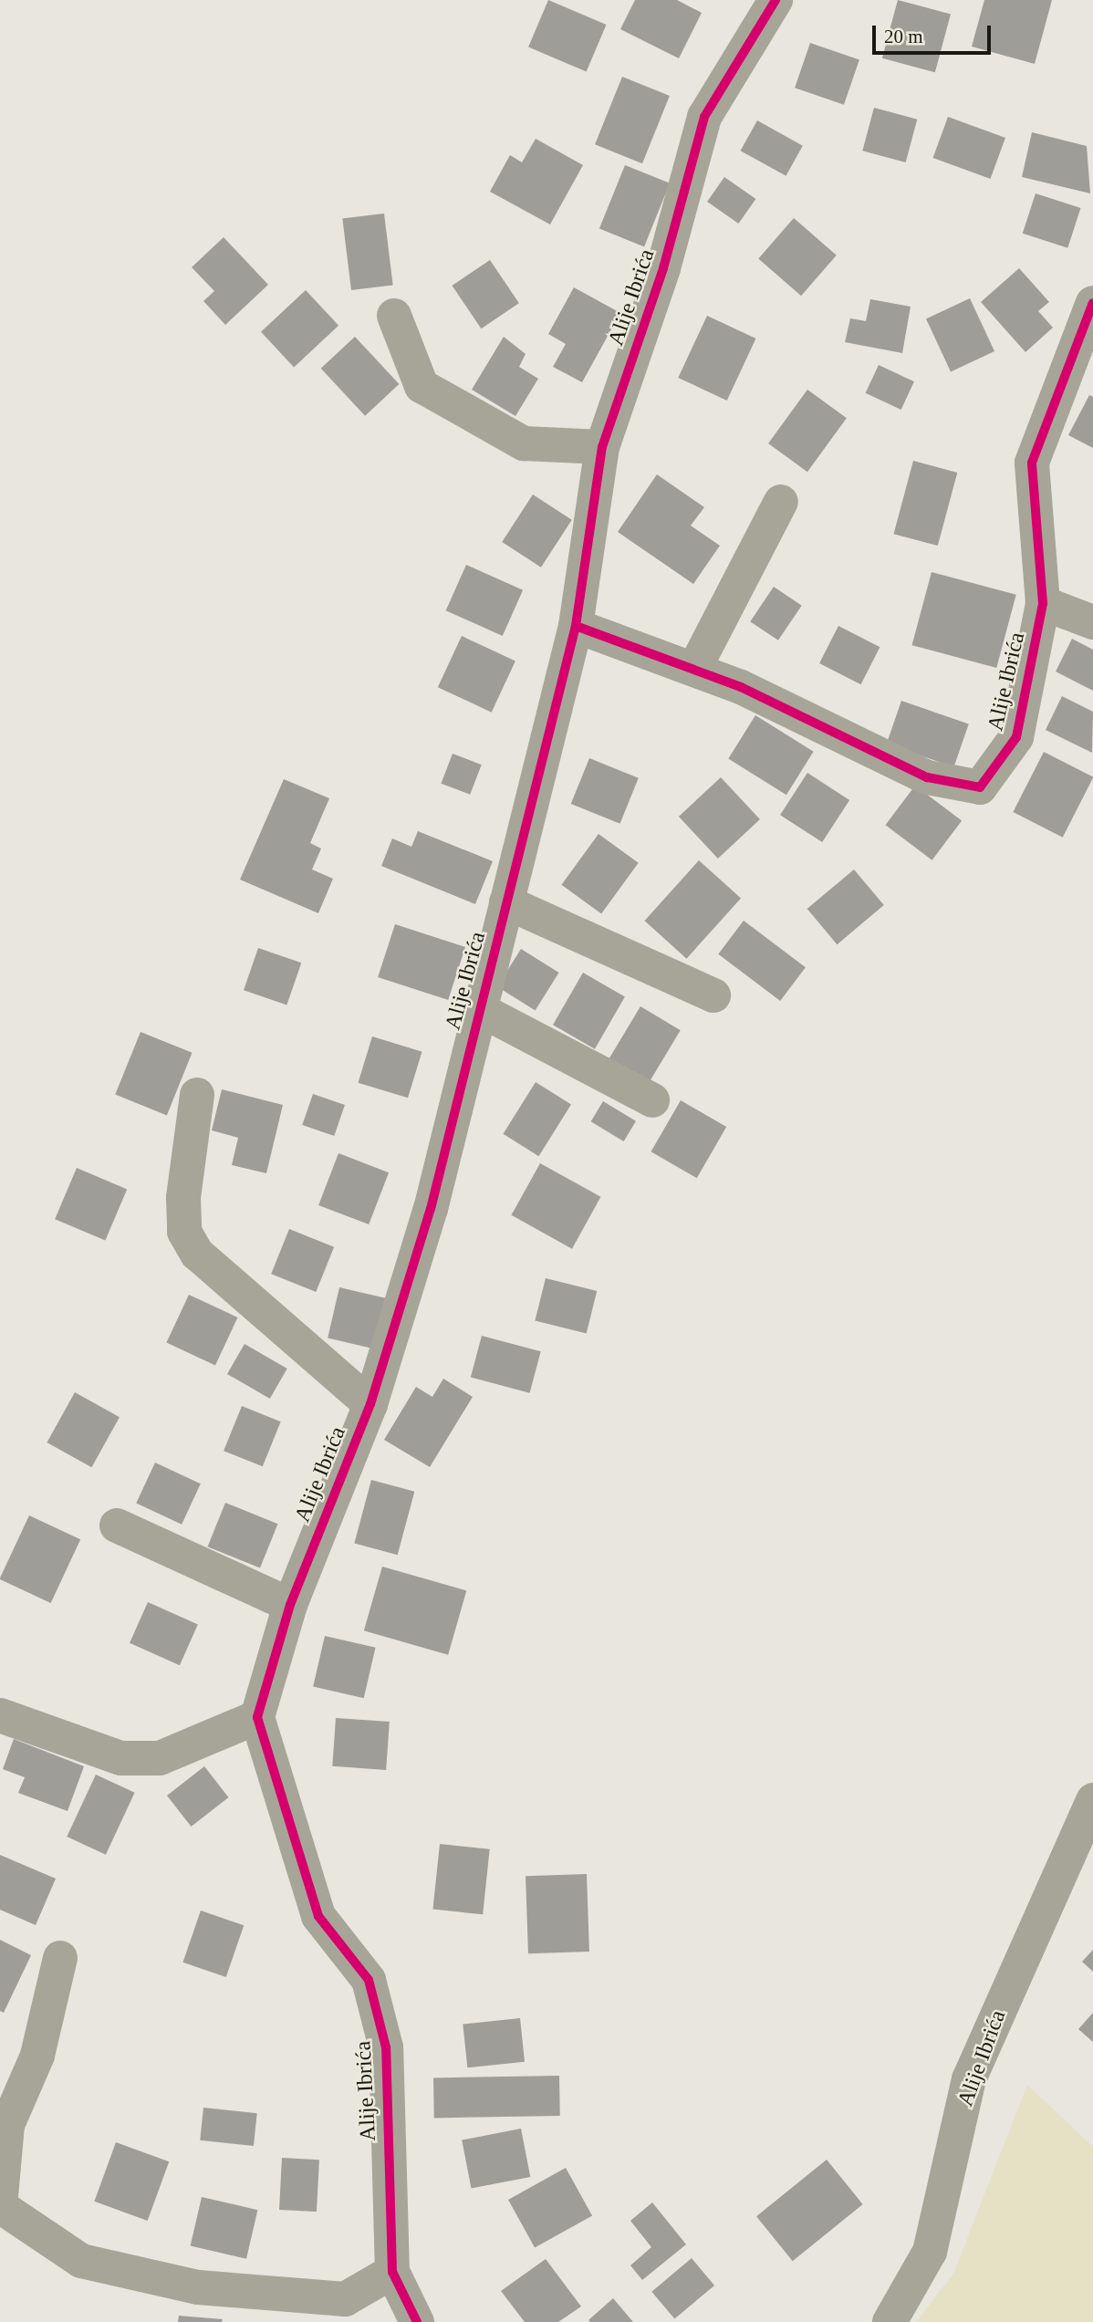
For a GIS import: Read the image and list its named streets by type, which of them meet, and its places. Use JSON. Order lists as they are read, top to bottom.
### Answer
{
  "streets": {
    "street": ["Alije Ibrića"]
  },
  "scale_bar": "20 m"
}
